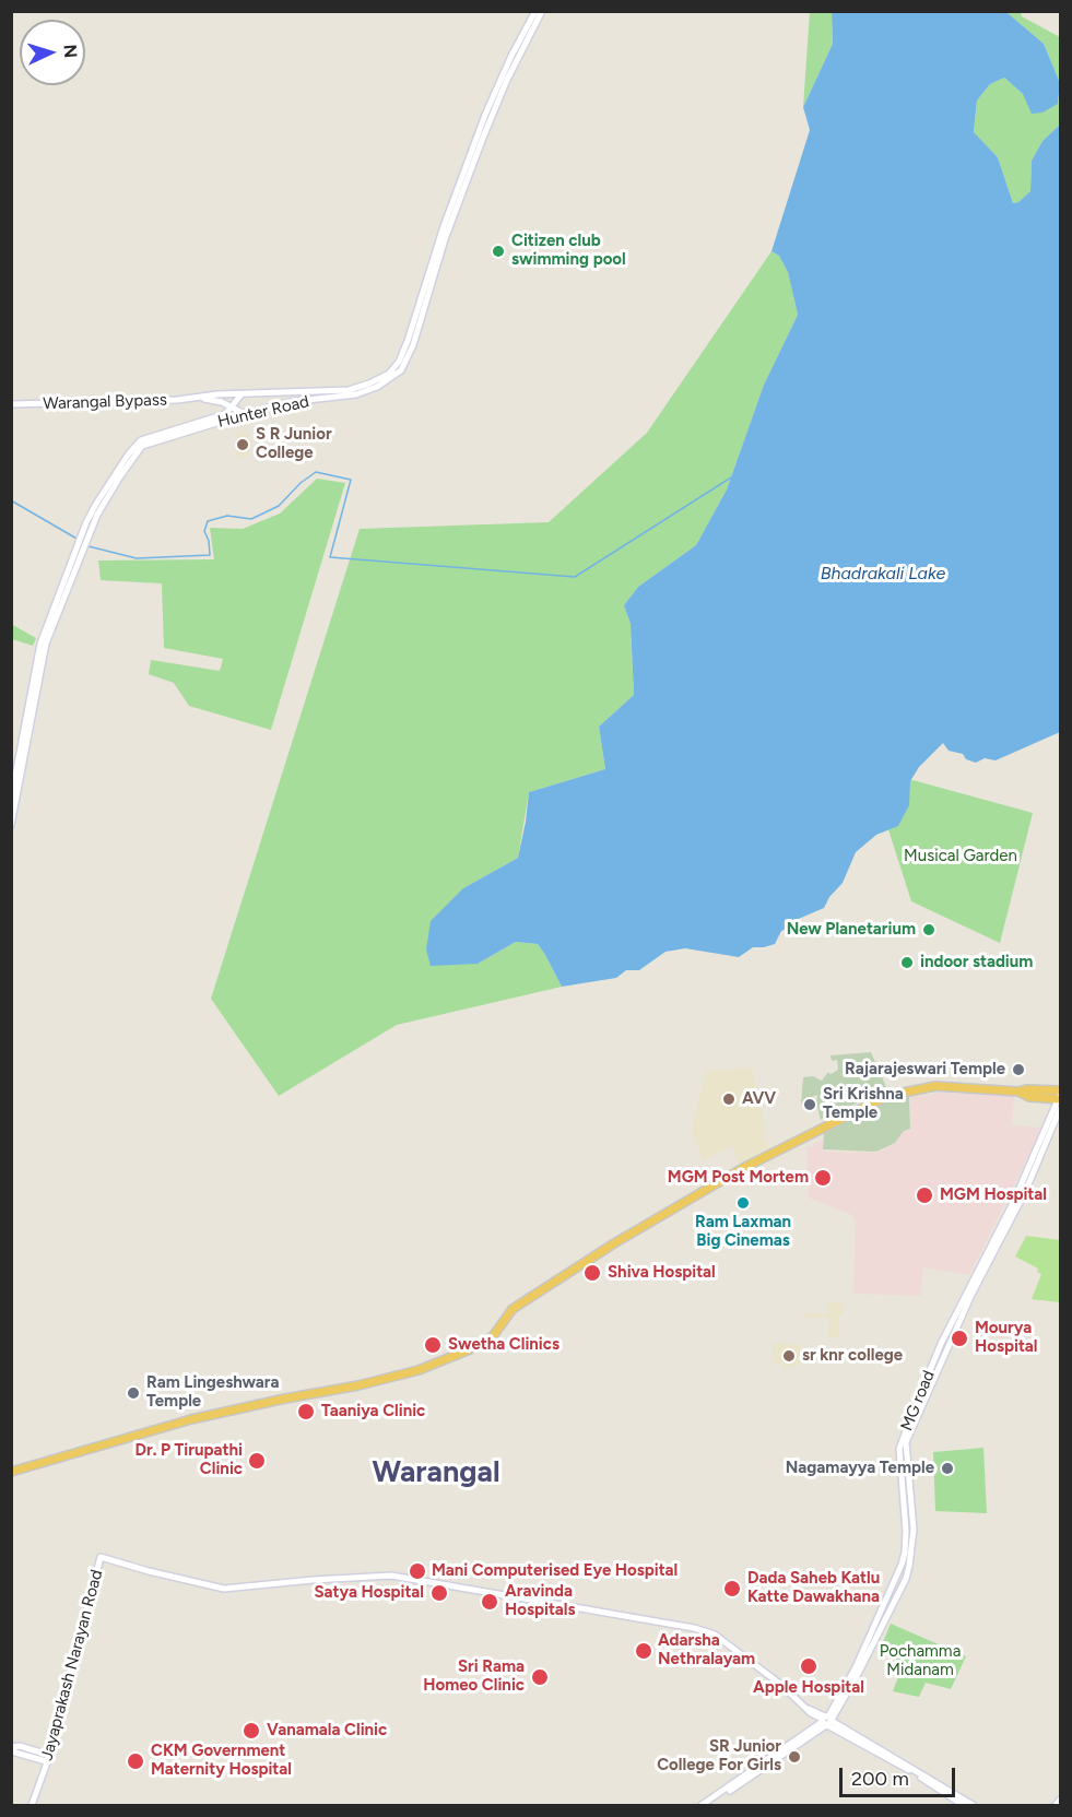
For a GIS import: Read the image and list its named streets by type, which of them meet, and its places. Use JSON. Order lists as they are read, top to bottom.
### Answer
{
  "streets": {
    "main road": [
      "Warangal Bypass",
      "Hunter Road",
      "MG road",
      "Jayaprakash Narayan Road"
    ]
  },
  "crossings": [
    ["Warangal Bypass", "Hunter Road"],
    ["MG road", "Jayaprakash Narayan Road"]
  ],
  "districts": ["Warangal"],
  "water": ["Bhadrakali Lake"],
  "parks": ["Musical Garden", "Pochamma Midanam"],
  "places": [
    "Citizen club swimming pool",
    "S R Junior College",
    "New Planetarium",
    "indoor stadium",
    "Rajarajeswari Temple",
    "AVV",
    "Sri Krishna Temple",
    "MGM Post Mortem",
    "MGM Hospital",
    "Ram Laxman Big Cinemas",
    "Shiva Hospital",
    "Mourya Hospital",
    "Swetha Clinics",
    "sr knr college",
    "Ram Lingeshwara Temple",
    "Taaniya Clinic",
    "Dr. P Tirupathi Clinic",
    "Nagamayya Temple",
    "Mani Computerised Eye Hospital",
    "Dada Saheb Katlu Katte Dawakhana",
    "Satya Hospital",
    "Aravinda Hospitals",
    "Adarsha Nethralayam",
    "Apple Hospital",
    "Sri Rama Homeo Clinic",
    "Vanamala Clinic",
    "SR Junior College For Girls",
    "CKM Government Maternity Hospital"
  ],
  "scale_bar": "200 m",
  "north": "right"
}
